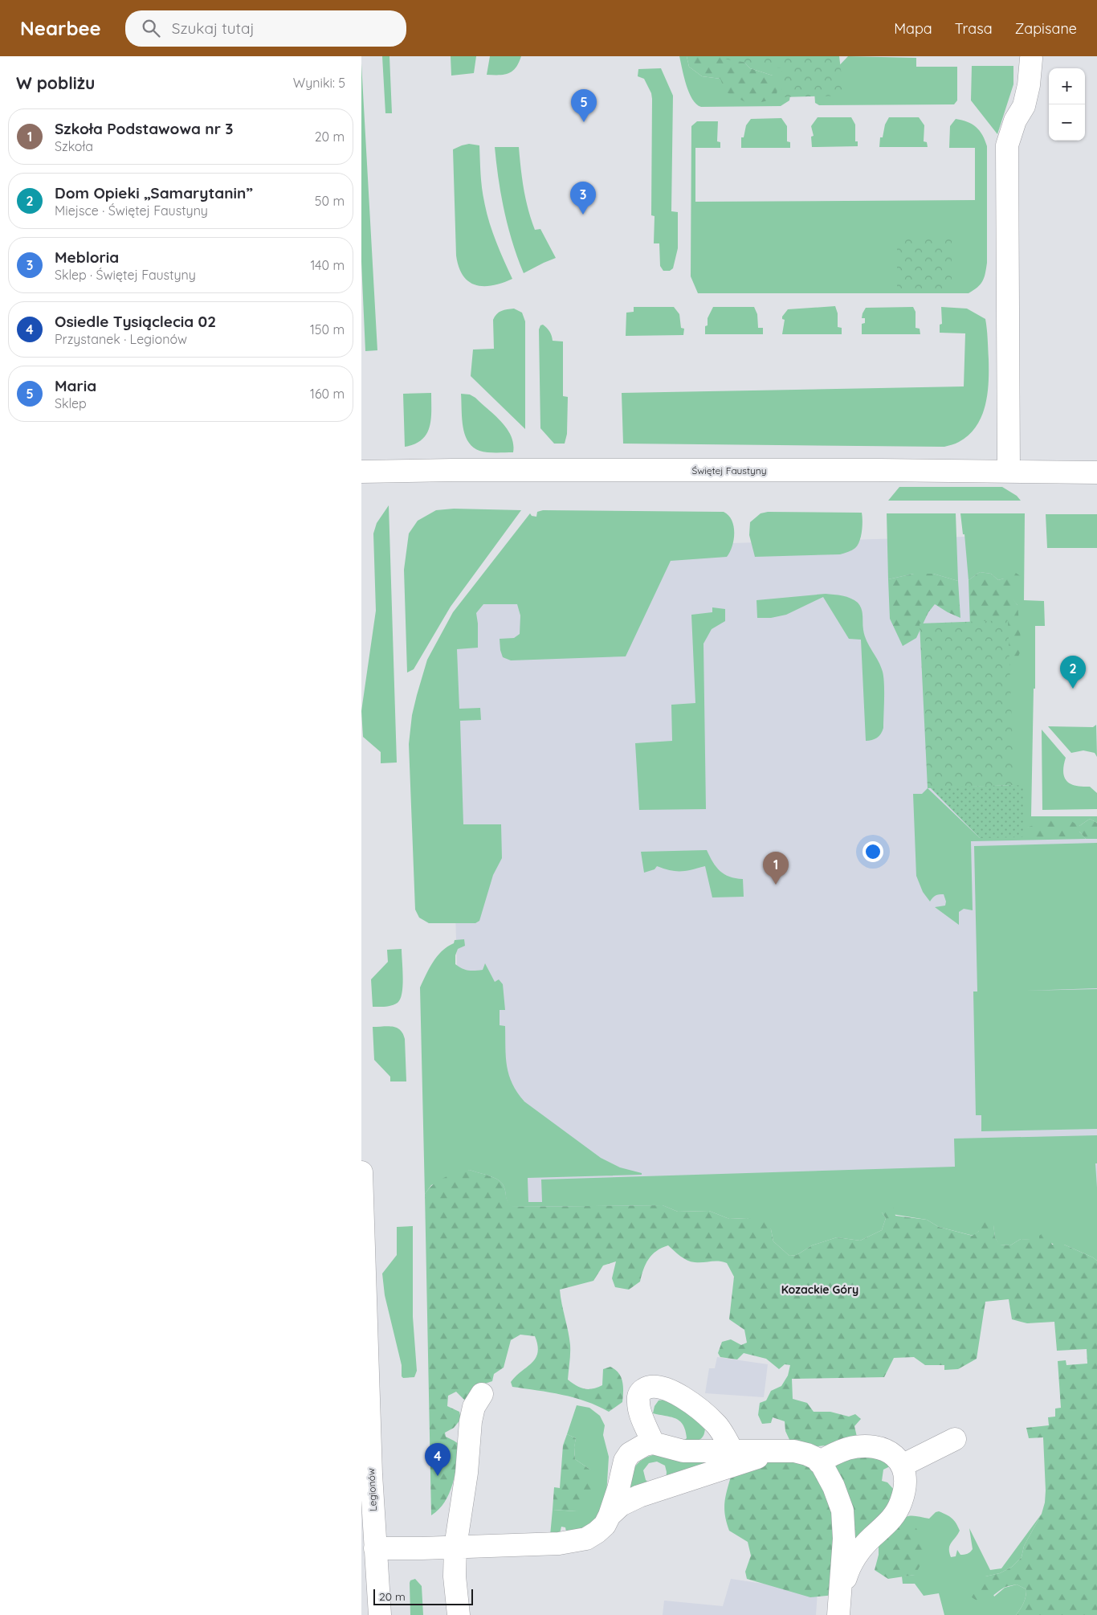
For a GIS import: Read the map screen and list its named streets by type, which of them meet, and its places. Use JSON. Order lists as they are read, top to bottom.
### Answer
{
  "streets": {
    "street": ["Świętej Faustyny", "Legionów"]
  },
  "districts": ["Kozackie Góry"],
  "scale_bar": "20 m",
  "page": {
    "header": "Nearbee",
    "search": "Szukaj tutaj",
    "nav": ["Mapa", "Trasa", "Zapisane"],
    "heading": ["W pobliżu", "Wyniki: 5"],
    "map_buttons": ["+", "−"],
    "pins": [
      "5",
      "3",
      "2",
      "1",
      "4"
    ],
    "list": [
      {
        "mark": "1",
        "name": "Szkoła Podstawowa nr 3",
        "note": "Szkoła",
        "value": "20 m"
      },
      {
        "mark": "2",
        "name": "Dom Opieki „Samarytanin”",
        "note": "Miejsce · Świętej Faustyny",
        "value": "50 m"
      },
      {
        "mark": "3",
        "name": "Mebloria",
        "note": "Sklep · Świętej Faustyny",
        "value": "140 m"
      },
      {
        "mark": "4",
        "name": "Osiedle Tysiąclecia 02",
        "note": "Przystanek · Legionów",
        "value": "150 m"
      },
      {
        "mark": "5",
        "name": "Maria",
        "note": "Sklep",
        "value": "160 m"
      }
    ],
    "scale": "20 m"
  }
}
